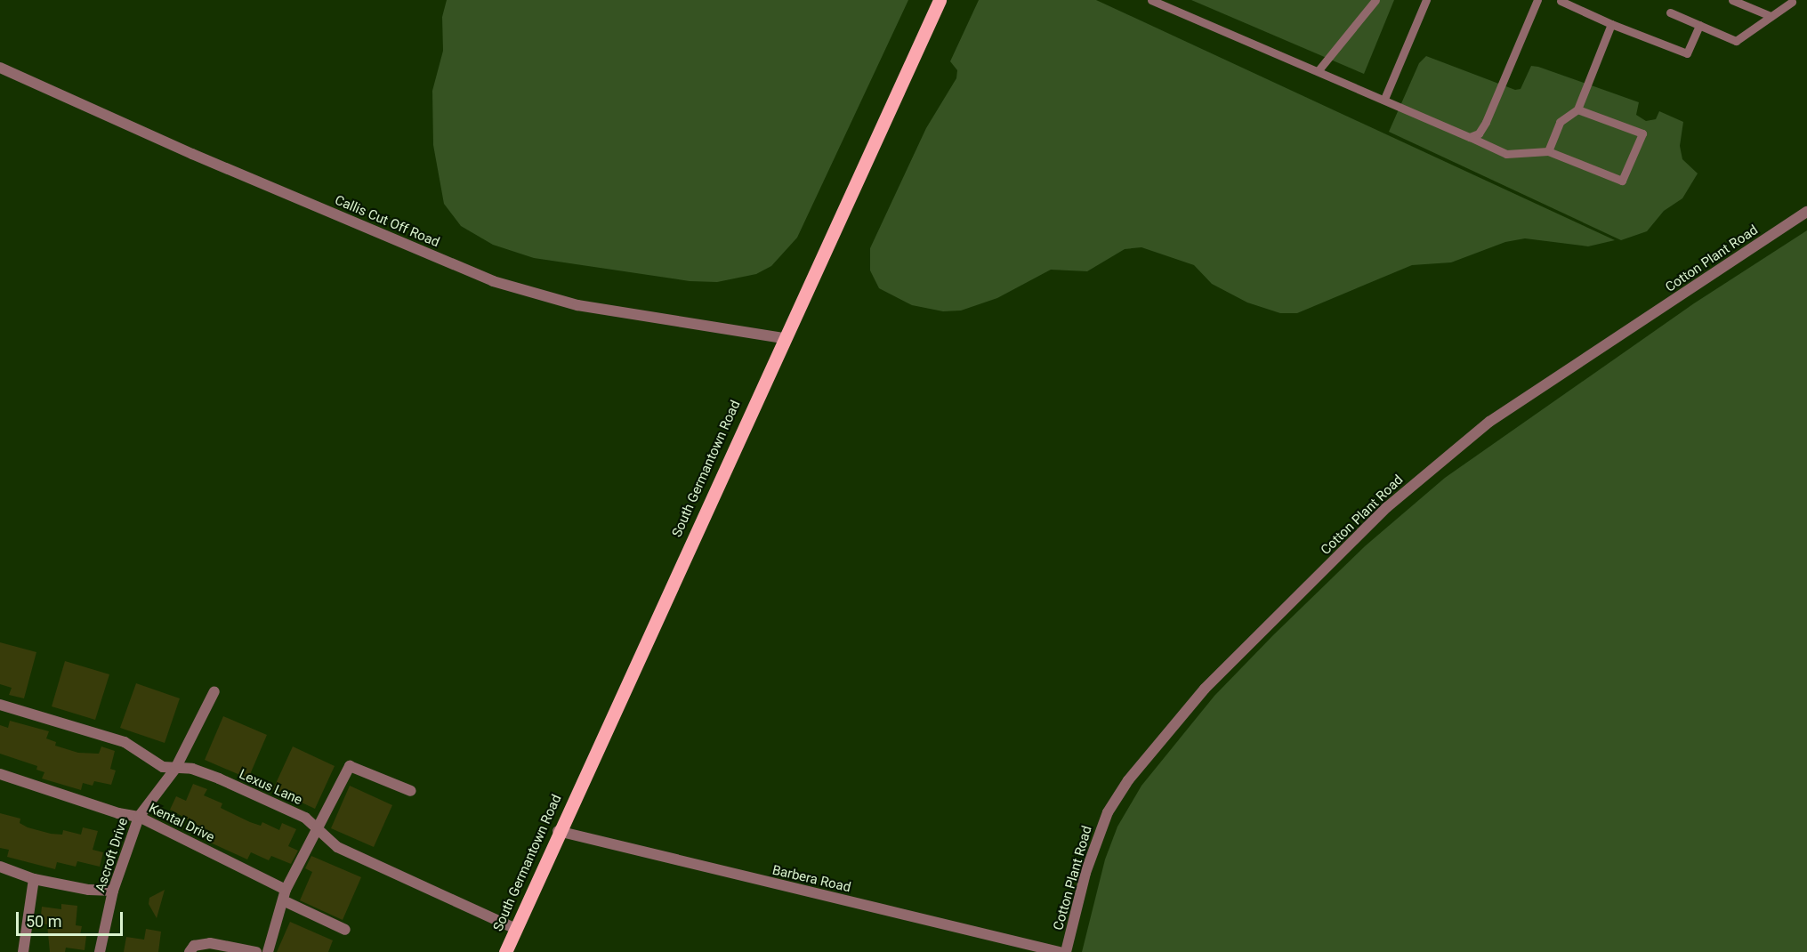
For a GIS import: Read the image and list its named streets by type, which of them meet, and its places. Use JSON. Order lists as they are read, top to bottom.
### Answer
{
  "streets": {
    "main road": ["South Germantown Road"],
    "street": [
      "Callis Cut Off Road",
      "Cotton Plant Road",
      "Lexus Lane",
      "Kental Drive",
      "Ascroft Drive",
      "Barbera Road"
    ]
  },
  "crossings": [
    ["Callis Cut Off Road", "South Germantown Road"],
    ["South Germantown Road", "Lexus Lane"],
    ["South Germantown Road", "Barbera Road"],
    ["Lexus Lane", "Ascroft Drive"],
    ["Kental Drive", "Ascroft Drive"]
  ],
  "scale_bar": "50 m"
}
